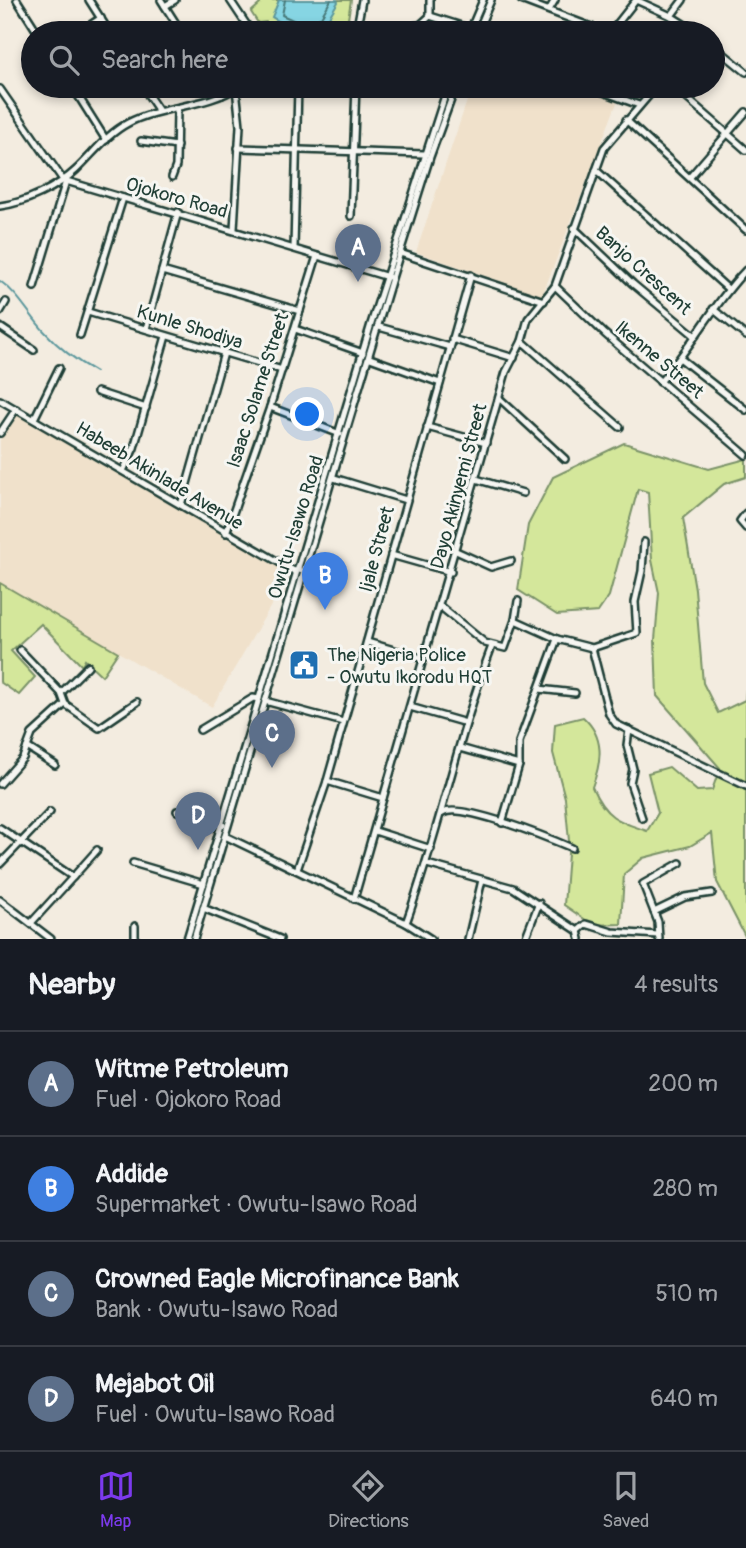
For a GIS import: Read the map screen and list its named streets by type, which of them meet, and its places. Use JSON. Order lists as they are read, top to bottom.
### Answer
{
  "streets": {
    "street": [
      "Ojokoro Road",
      "Banjo Crescent",
      "Kunle Shodiya",
      "Ikenne Street",
      "Isaac Solame Street",
      "Habeeb Akinlade Avenue",
      "Dayo Akinyemi Street",
      "Owutu-Isawo Road",
      "Ijale Street"
    ]
  },
  "crossings": [
    ["Ojokoro Road", "Isaac Solame Street"],
    ["Ojokoro Road", "Owutu-Isawo Road"],
    ["Banjo Crescent", "Dayo Akinyemi Street"],
    ["Kunle Shodiya", "Isaac Solame Street"],
    ["Ikenne Street", "Dayo Akinyemi Street"],
    ["Isaac Solame Street", "Habeeb Akinlade Avenue"],
    ["Habeeb Akinlade Avenue", "Owutu-Isawo Road"]
  ],
  "places": {
    "public building": ["The Nigeria Police - Owutu Ikorodu HQT"]
  },
  "page": {
    "search": "Search here",
    "pins": [
      "A",
      "B",
      "C",
      "D"
    ],
    "heading": ["Nearby", "4 results"],
    "list": [
      {
        "mark": "A",
        "name": "Witme Petroleum",
        "note": "Fuel · Ojokoro Road",
        "value": "200 m"
      },
      {
        "mark": "B",
        "name": "Addide",
        "note": "Supermarket · Owutu-Isawo Road",
        "value": "280 m"
      },
      {
        "mark": "C",
        "name": "Crowned Eagle Microfinance Bank",
        "note": "Bank · Owutu-Isawo Road",
        "value": "510 m"
      },
      {
        "mark": "D",
        "name": "Mejabot Oil",
        "note": "Fuel · Owutu-Isawo Road",
        "value": "640 m"
      }
    ],
    "nav": ["Map", "Directions", "Saved"]
  }
}
